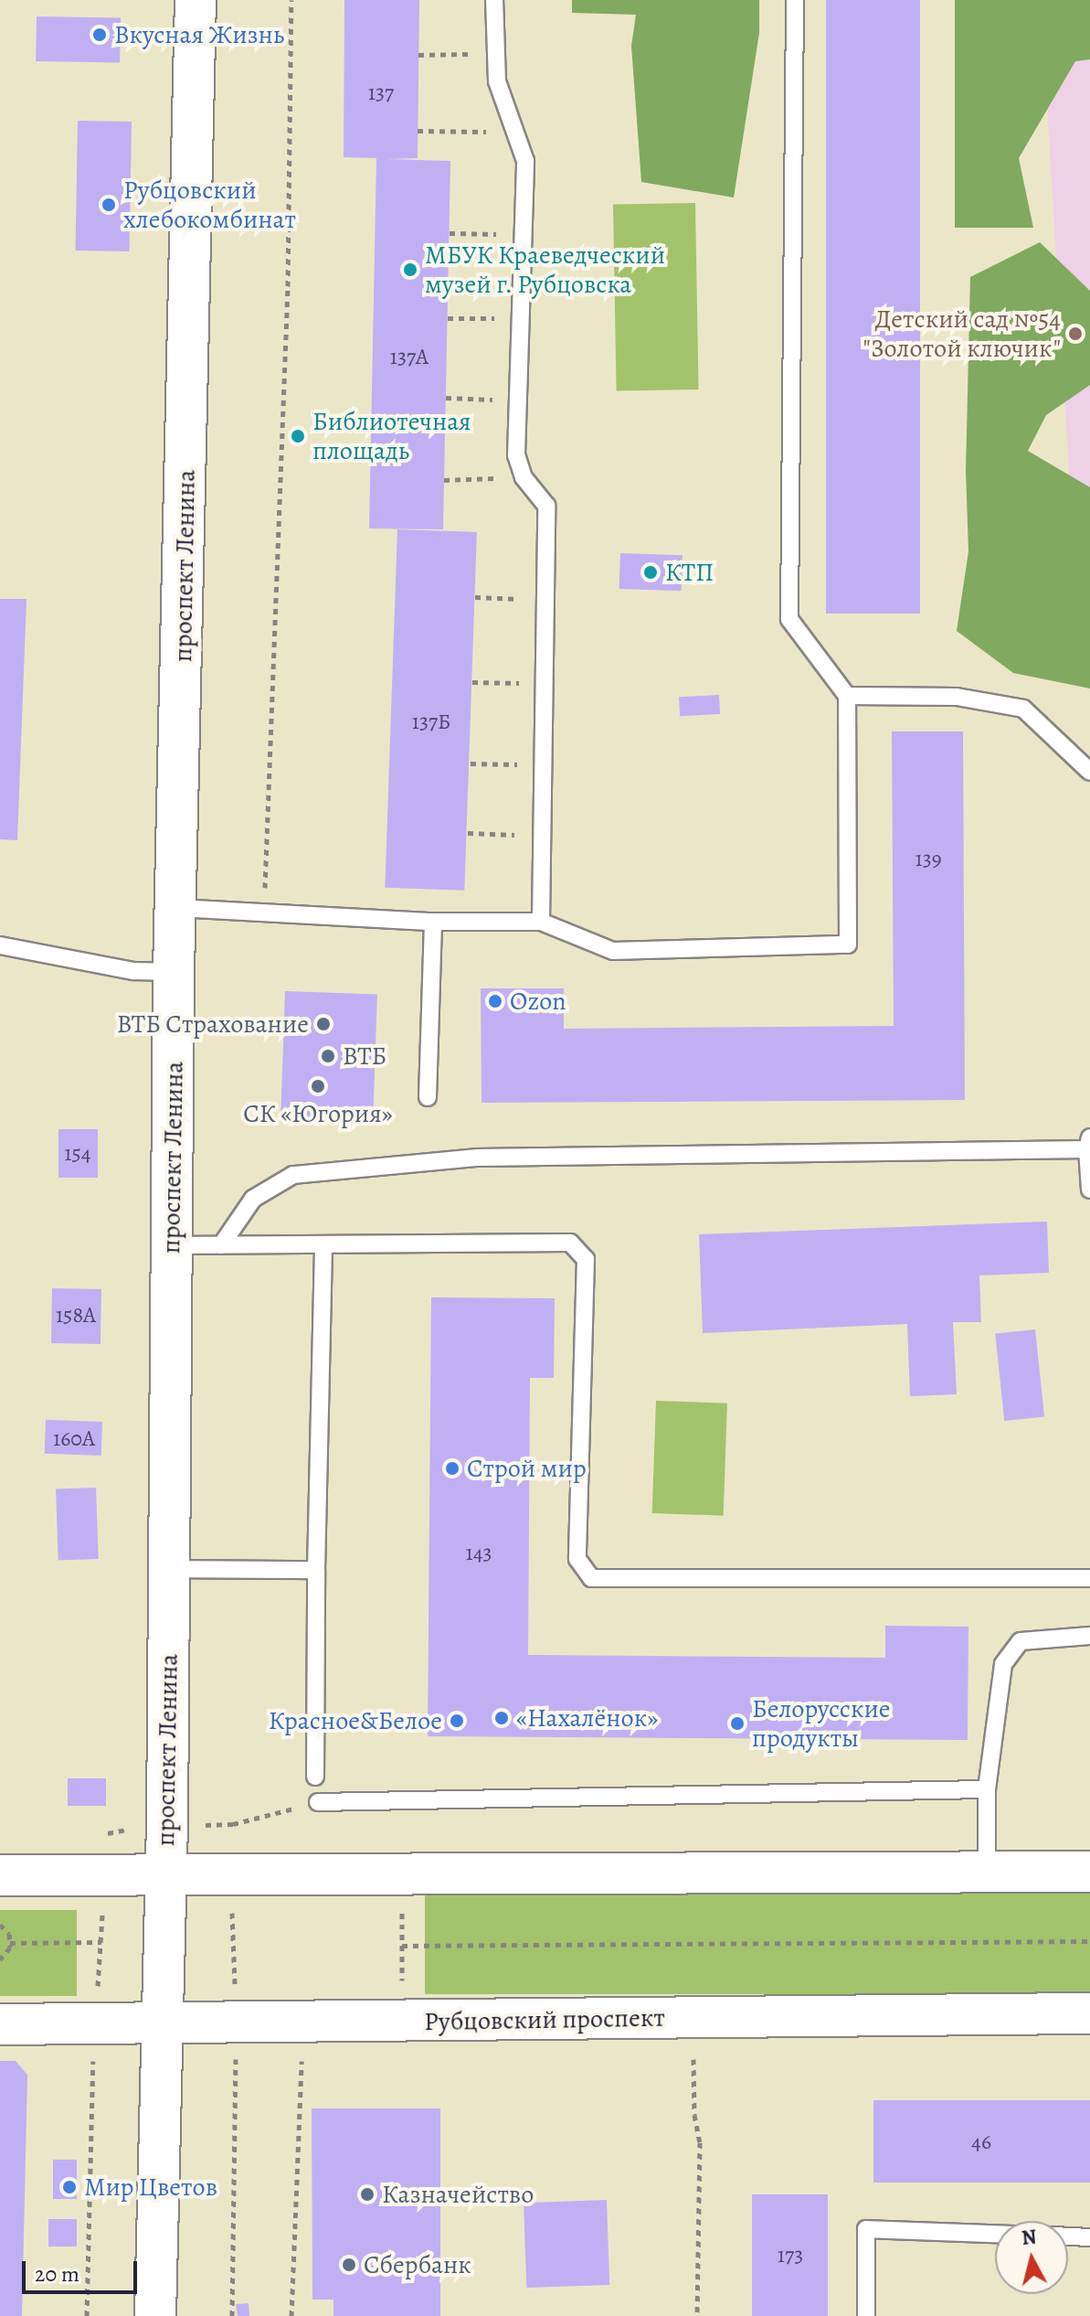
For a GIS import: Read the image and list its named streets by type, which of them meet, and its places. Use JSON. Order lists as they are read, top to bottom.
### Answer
{
  "streets": {
    "main road": ["проспект Ленина", "Рубцовский проспект"]
  },
  "crossings": [
    ["проспект Ленина", "Рубцовский проспект"]
  ],
  "places": [
    "Вкусная Жизнь",
    "Рубцовский хлебокомбинат",
    "МБУК Краеведческий музей г. Рубцовска",
    "Детский сад №54 \"Золотой ключик\"",
    "Библиотечная площадь",
    "КТП",
    "Ozon",
    "ВТБ Страхование",
    "ВТБ",
    "СК «Югория»",
    "Строй мир",
    "«Нахалёнок»",
    "Красное&Белое",
    "Белорусские продукты",
    "Мир Цветов",
    "Казначейство",
    "Сбербанк"
  ],
  "house_numbers": [
    "137",
    "137А",
    "137Б",
    "139",
    "154",
    "158А",
    "160А",
    "143",
    "46",
    "173"
  ],
  "scale_bar": "20 m",
  "north": "top"
}
